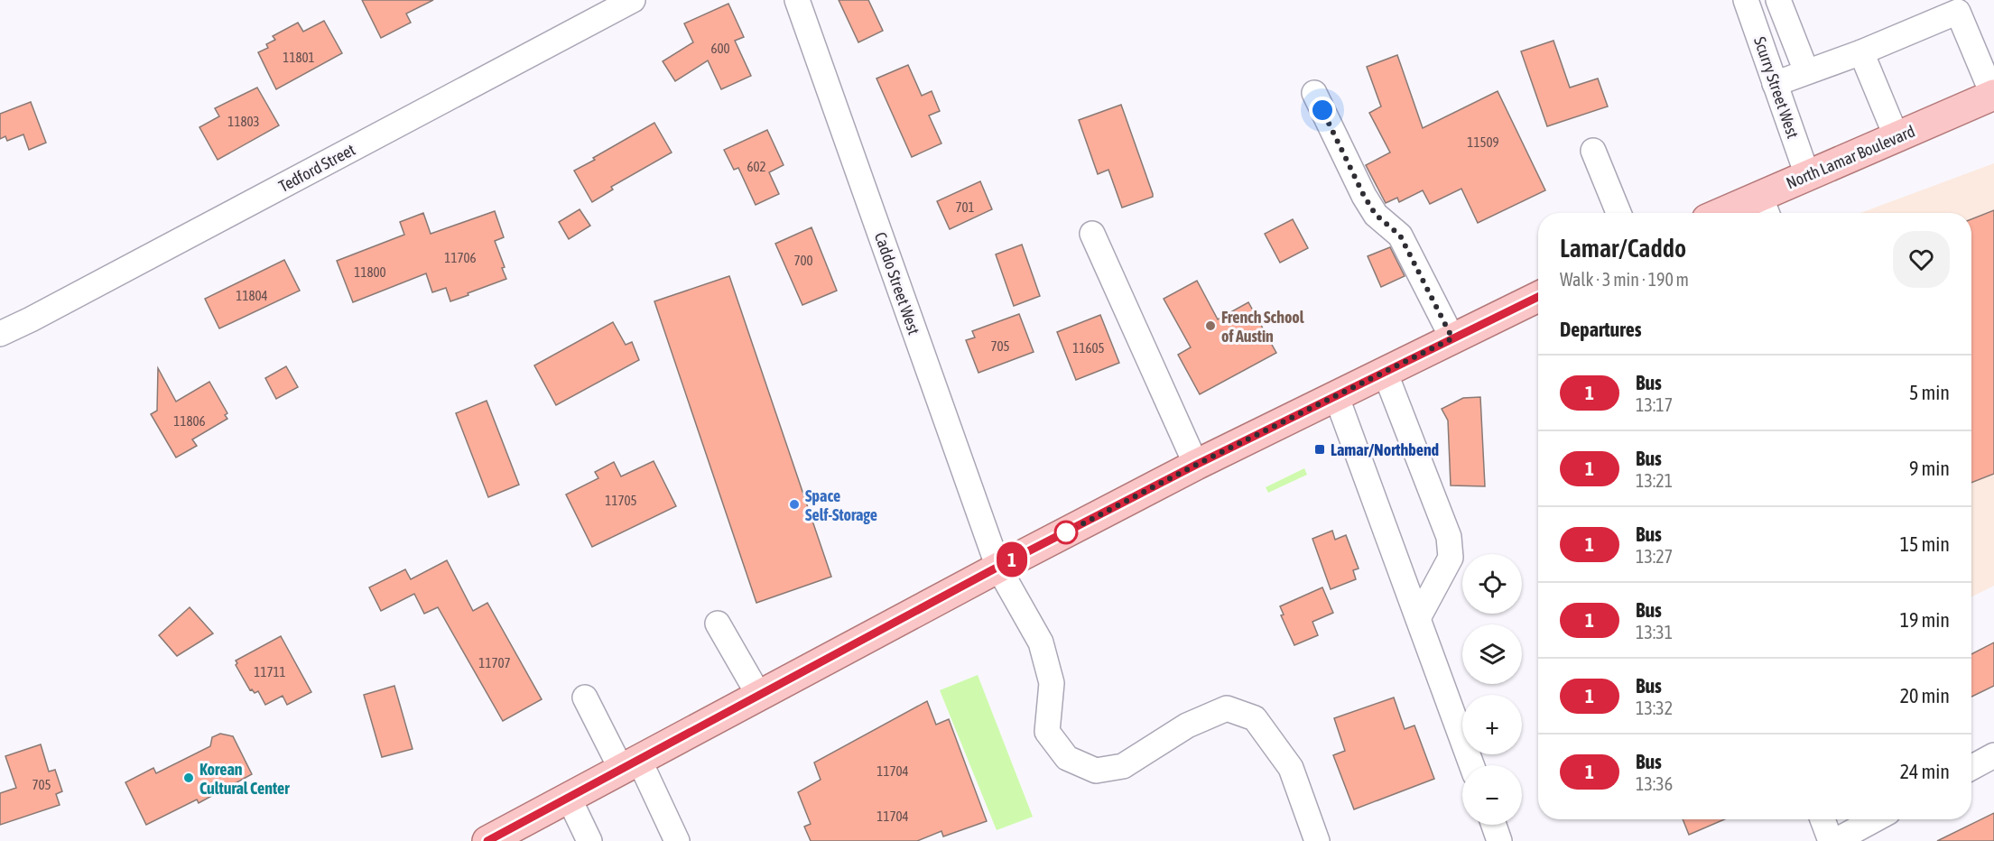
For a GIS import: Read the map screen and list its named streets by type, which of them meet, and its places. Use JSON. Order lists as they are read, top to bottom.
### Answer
{
  "streets": {
    "main road": ["North Lamar Boulevard"],
    "street": ["Scurry Street West", "Tedford Street", "Caddo Street West"]
  },
  "crossings": [
    ["Scurry Street West", "North Lamar Boulevard"]
  ],
  "places": {
    "other": ["French School of Austin", "Space Self-Storage", "Korean Cultural Center"],
    "transit": ["Lamar/Northbend"]
  },
  "lines": ["bus line 1"],
  "house_numbers": [
    "600",
    "11801",
    "11803",
    "11509",
    "602",
    "701",
    "11706",
    "700",
    "11800",
    "11804",
    "705",
    "11605",
    "11806",
    "11705",
    "11707",
    "11711",
    "11704",
    "705",
    "11704"
  ],
  "page": {
    "on_map": "1",
    "heading": [
      ["Lamar/Caddo", "Walk · 3 min · 190 m"],
      "Departures"
    ],
    "list": [
      {
        "mark": "1",
        "name": "Bus",
        "note": "13:17",
        "value": "5 min"
      },
      {
        "mark": "1",
        "name": "Bus",
        "note": "13:21",
        "value": "9 min"
      },
      {
        "mark": "1",
        "name": "Bus",
        "note": "13:27",
        "value": "15 min"
      },
      {
        "mark": "1",
        "name": "Bus",
        "note": "13:31",
        "value": "19 min"
      },
      {
        "mark": "1",
        "name": "Bus",
        "note": "13:32",
        "value": "20 min"
      },
      {
        "mark": "1",
        "name": "Bus",
        "note": "13:36",
        "value": "24 min"
      }
    ],
    "map_buttons": ["+", "−"]
  }
}
